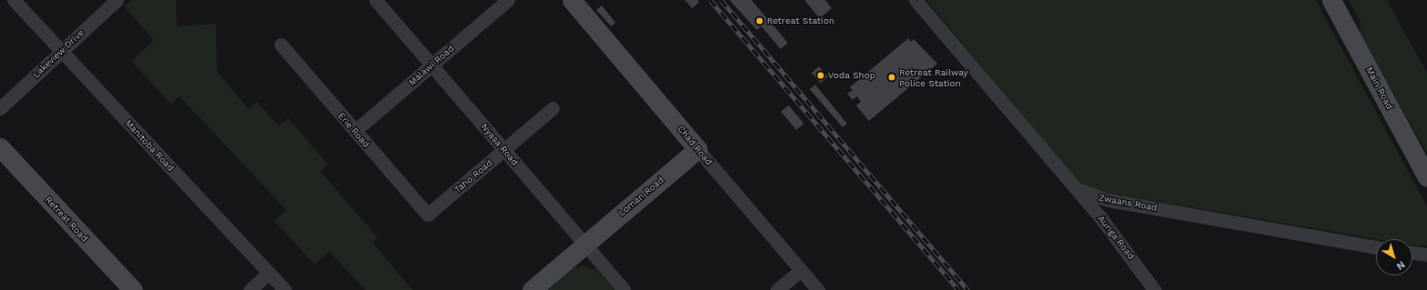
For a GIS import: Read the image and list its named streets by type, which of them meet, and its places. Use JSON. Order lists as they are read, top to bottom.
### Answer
{
  "streets": {
    "street": [
      "Lakeview Drive",
      "Malawi Road",
      "Main Road",
      "Erie Road",
      "Nyasa Road",
      "Manitoba Road",
      "Chad Road",
      "Taho Road",
      "Loman Road",
      "Zwaans Road",
      "Retreat Road",
      "Auriga Road"
    ]
  },
  "crossings": [
    ["Lakeview Drive", "Manitoba Road"],
    ["Malawi Road", "Erie Road"],
    ["Malawi Road", "Nyasa Road"],
    ["Erie Road", "Taho Road"],
    ["Nyasa Road", "Taho Road"],
    ["Nyasa Road", "Loman Road"],
    ["Chad Road", "Loman Road"],
    ["Zwaans Road", "Auriga Road"]
  ],
  "places": ["Retreat Station", "Voda Shop", "Retreat Railway Police Station"],
  "north": "bottom right"
}
